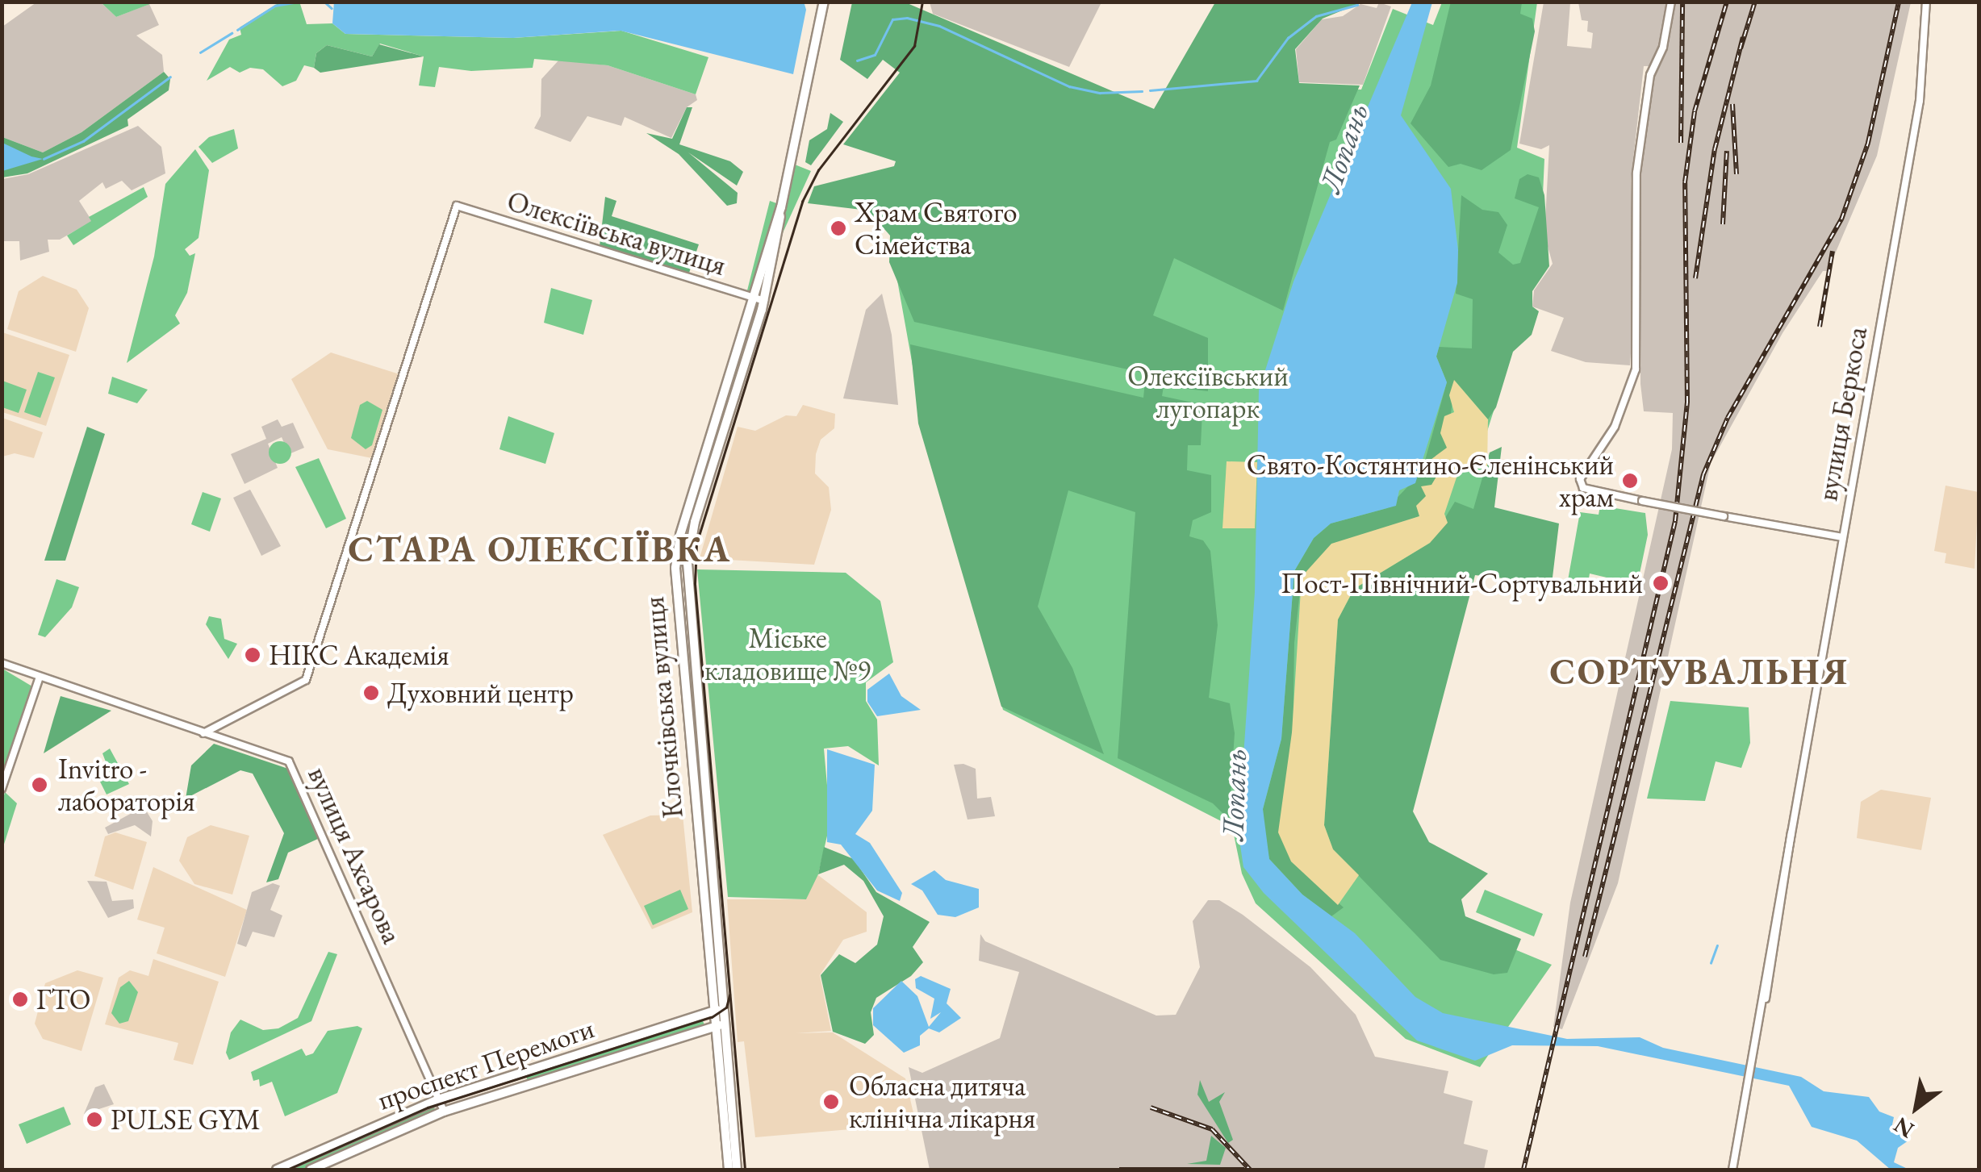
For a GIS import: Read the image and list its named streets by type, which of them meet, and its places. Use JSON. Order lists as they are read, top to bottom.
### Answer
{
  "streets": {
    "main road": ["Клочківська вулиця", "проспект Перемоги"],
    "street": ["Олексіївська вулиця", "вулиця Беркоса", "вулиця Ахсарова"]
  },
  "crossings": [
    ["Олексіївська вулиця", "Клочківська вулиця"],
    ["Олексіївська вулиця", "вулиця Ахсарова"],
    ["Клочківська вулиця", "проспект Перемоги"],
    ["вулиця Ахсарова", "проспект Перемоги"]
  ],
  "districts": ["СТАРА ОЛЕКСІЇВКА", "СОРТУВАЛЬНЯ"],
  "water": ["Лопань"],
  "parks": ["Олексіївський лугопарк", "Міське кладовище №9"],
  "places": [
    "Храм Святого Сімейства",
    "Свято-Костянтино-Єленінський храм",
    "Пост-Північний-Сортувальний",
    "НІКС Академія",
    "Духовний центр",
    "Invitro - лабораторія",
    "ГТО",
    "Обласна дитяча клінічна лікарня",
    "PULSE GYM"
  ],
  "north": "bottom left"
}
